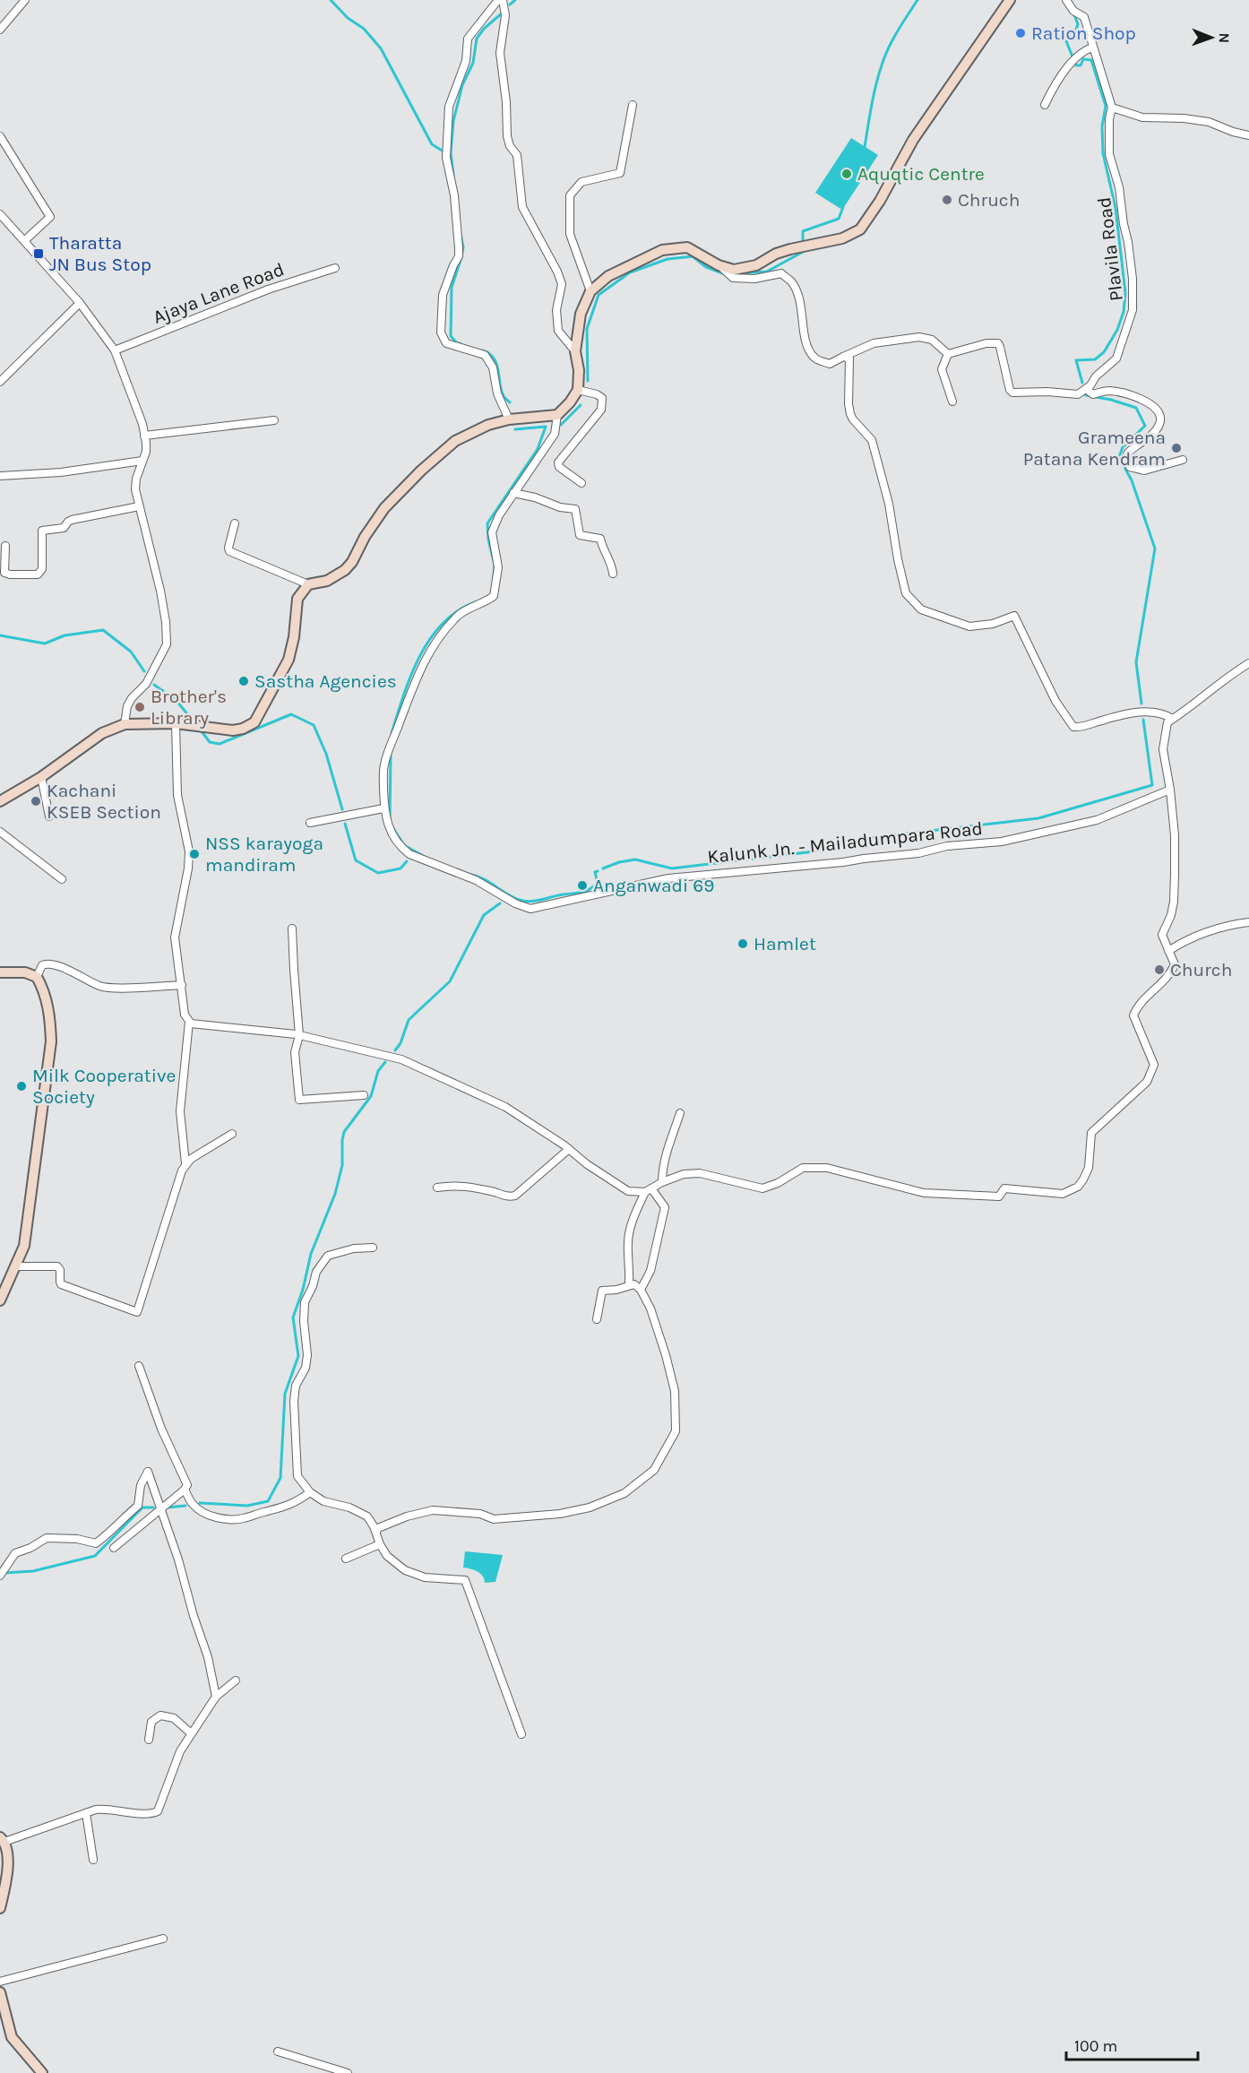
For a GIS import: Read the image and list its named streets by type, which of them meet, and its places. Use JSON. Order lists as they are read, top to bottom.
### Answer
{
  "streets": {
    "street": ["Plavila Road", "Ajaya Lane Road", "Kalunk Jn. - Mailadumpara Road"]
  },
  "places": {
    "other": [
      "Ration Shop",
      "Aquqtic Centre",
      "Chruch",
      "Grameena Patana Kendram",
      "Sastha Agencies",
      "Brother's Library",
      "Kachani KSEB Section",
      "NSS karayoga mandiram",
      "Anganwadi 69",
      "Hamlet",
      "Church",
      "Milk Cooperative Society"
    ],
    "transit": ["Tharatta JN Bus Stop"]
  },
  "scale_bar": "100 m",
  "north": "right"
}
